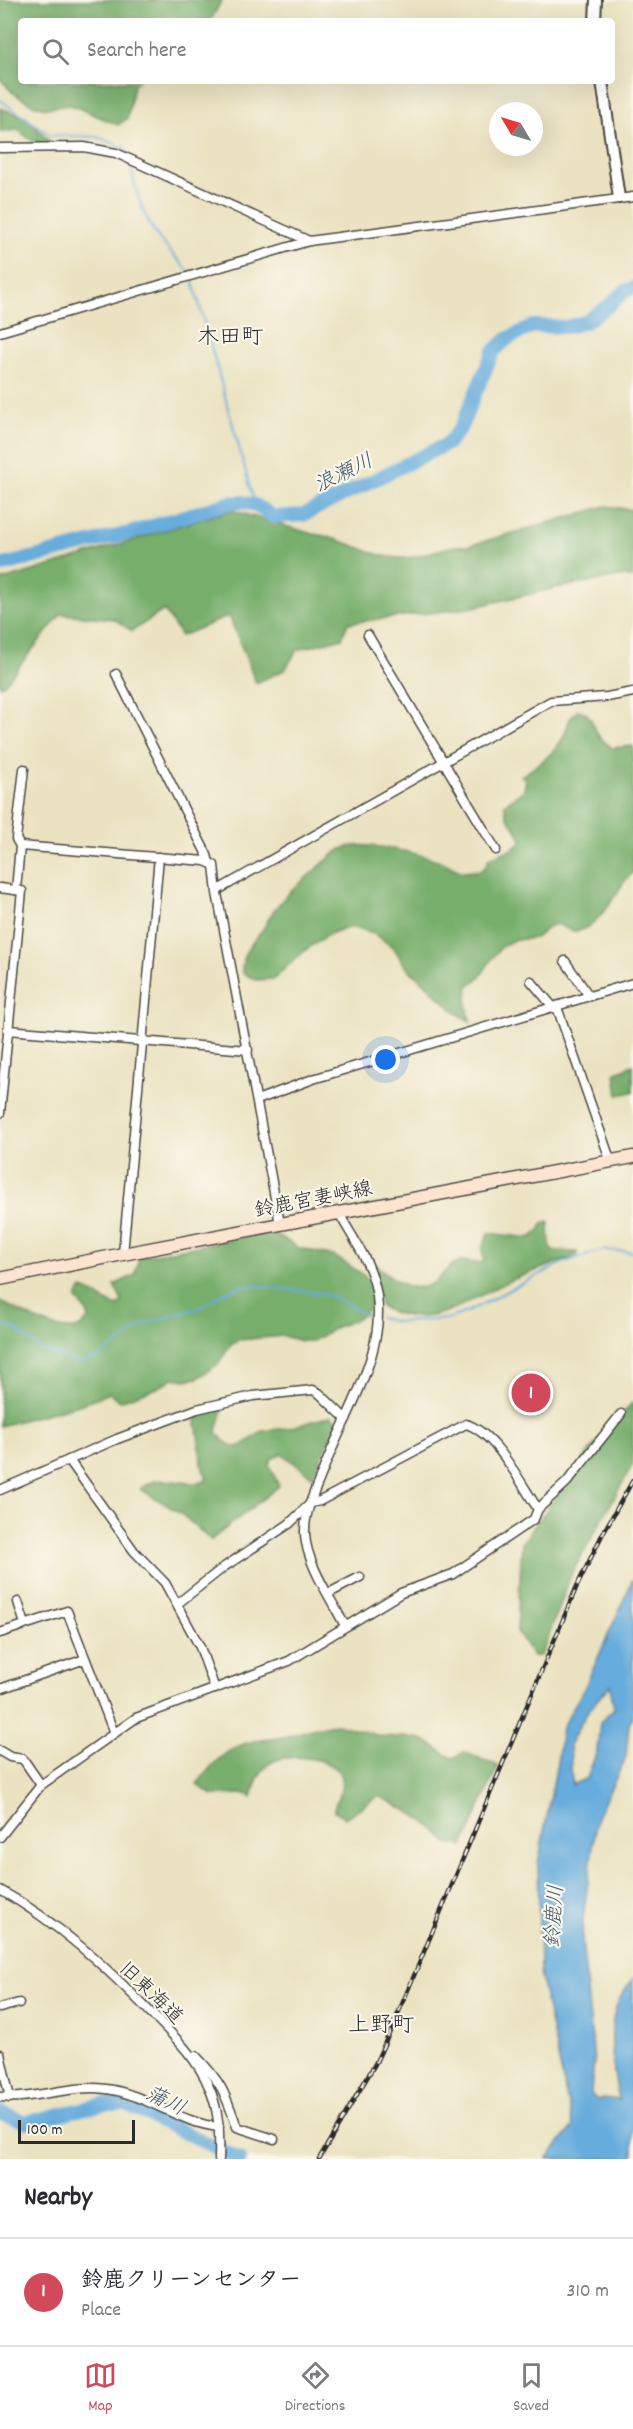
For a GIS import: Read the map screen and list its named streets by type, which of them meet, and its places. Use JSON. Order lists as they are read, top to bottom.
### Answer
{
  "streets": {
    "main road": ["鈴鹿宮妻峡線"],
    "street": ["旧東海道"]
  },
  "districts": ["木田町", "上野町"],
  "water": ["浪瀬川", "鈴鹿川", "蒲川"],
  "scale_bar": "100 m",
  "north": "top left",
  "page": {
    "search": "Search here",
    "pins": "1",
    "scale": "100 m",
    "heading": "Nearby",
    "list": [
      {
        "mark": "1",
        "name": "鈴鹿クリーンセンター",
        "note": "Place",
        "value": "310 m"
      }
    ],
    "nav": ["Map", "Directions", "Saved"]
  }
}
